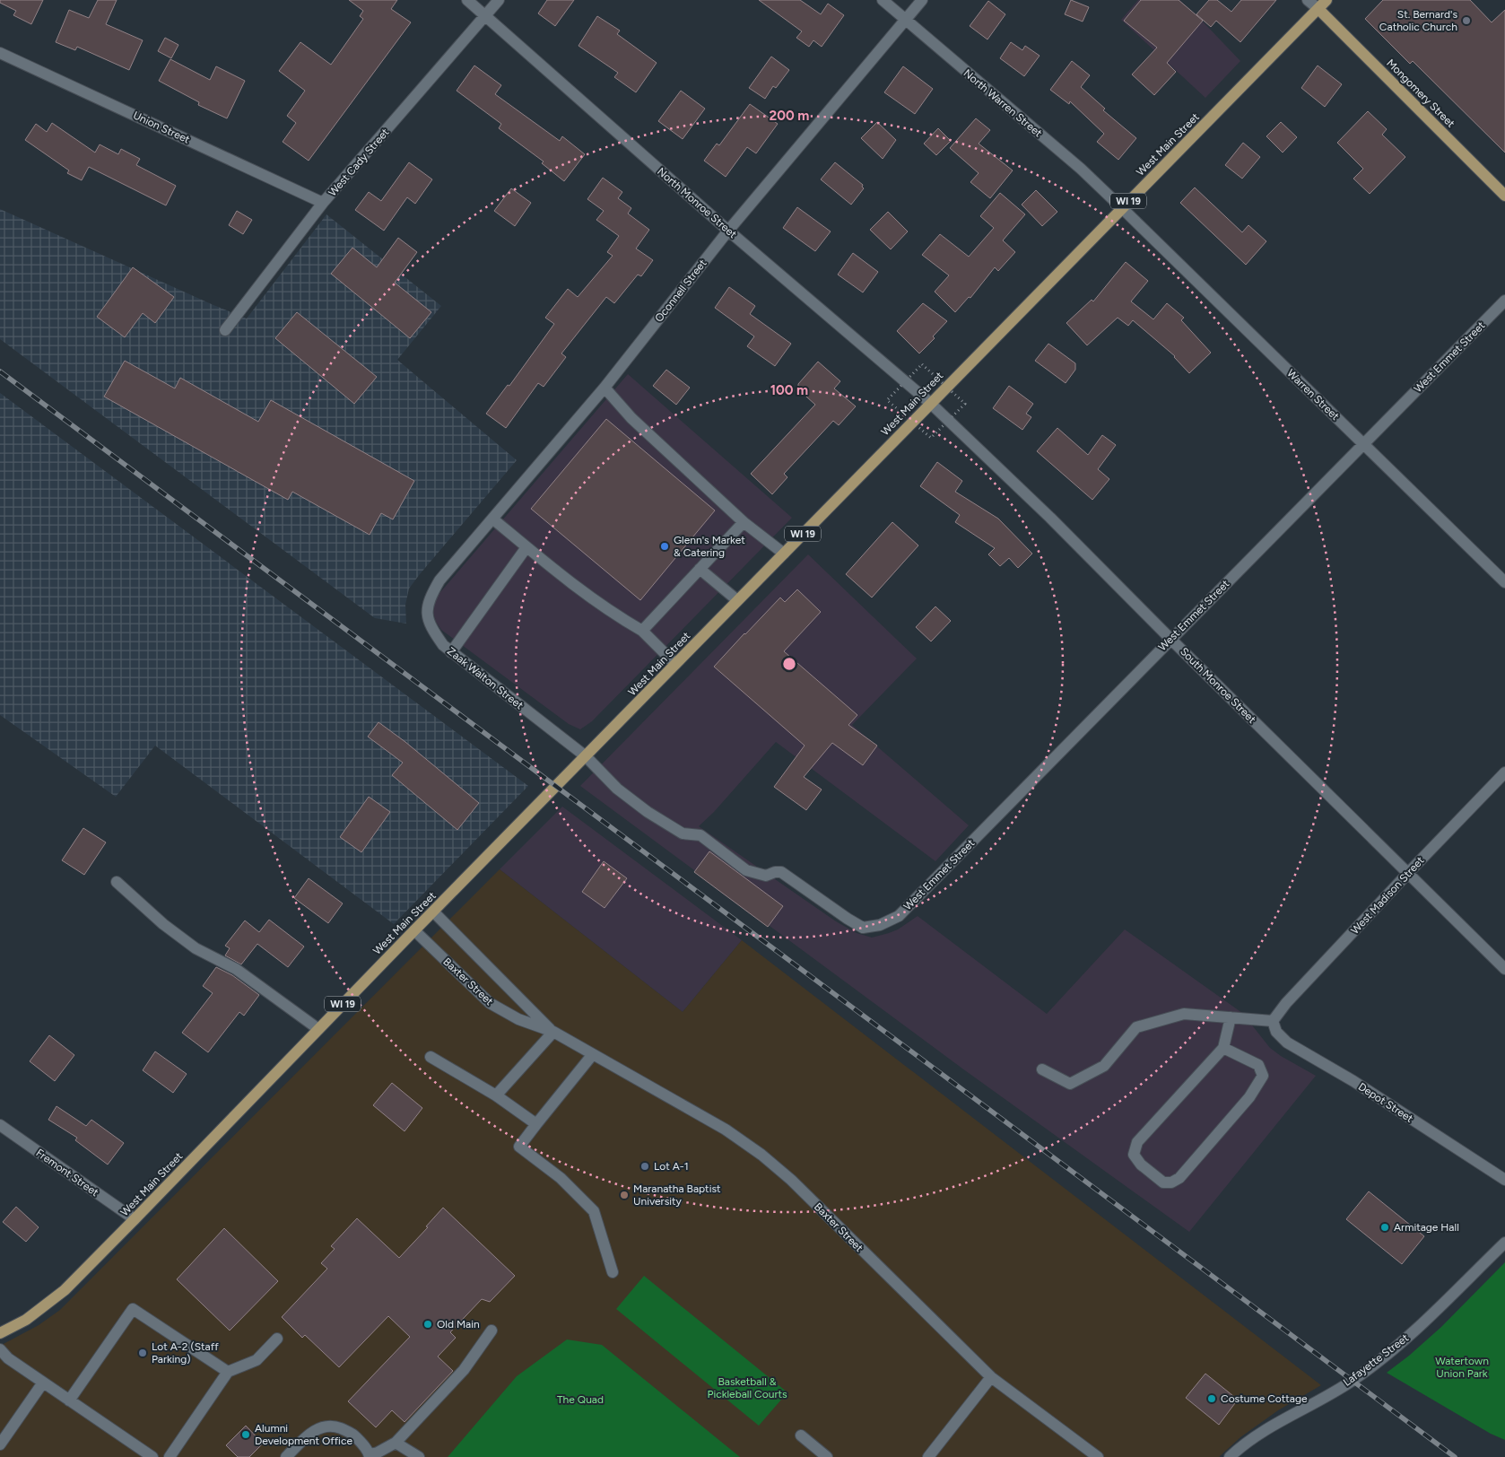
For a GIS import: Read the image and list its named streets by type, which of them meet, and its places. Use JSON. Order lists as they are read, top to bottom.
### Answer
{
  "streets": {
    "main road": ["Mongomery Street", "West Main Street", "WI 19"],
    "street": [
      "North Warren Street",
      "Union Street",
      "West Cady Street",
      "North Monroe Street",
      "Oconnell Street",
      "West Emmet Street",
      "Warren Street",
      "Zaak Walton Street",
      "South Monroe Street",
      "West Madison Street",
      "Baxter Street",
      "Depot Street",
      "Fremont Street",
      "Lafayette Street"
    ]
  },
  "crossings": [
    ["Mongomery Street", "West Main Street"],
    ["North Warren Street", "West Main Street"],
    ["North Warren Street", "Oconnell Street"],
    ["North Warren Street", "Warren Street"],
    ["Union Street", "West Cady Street"],
    ["West Main Street", "North Monroe Street"],
    ["West Main Street", "Warren Street"],
    ["West Main Street", "Zaak Walton Street"],
    ["West Main Street", "South Monroe Street"],
    ["West Main Street", "Baxter Street"],
    ["West Main Street", "Fremont Street"],
    ["West Cady Street", "North Monroe Street"],
    ["North Monroe Street", "Oconnell Street"],
    ["North Monroe Street", "South Monroe Street"],
    ["Oconnell Street", "Zaak Walton Street"],
    ["West Emmet Street", "Warren Street"],
    ["West Emmet Street", "Zaak Walton Street"],
    ["West Emmet Street", "South Monroe Street"],
    ["South Monroe Street", "West Madison Street"],
    ["West Madison Street", "Depot Street"]
  ],
  "parks": ["Watertown Union Park", "Basketball & Pickleball Courts", "The Quad"],
  "places": [
    "St. Bernard's Catholic Church",
    "Glenn's Market & Catering",
    "Lot A-1",
    "Maranatha Baptist University",
    "Armitage Hall",
    "Old Main",
    "Lot A-2 (Staff Parking)",
    "Costume Cottage",
    "Alumni Development Office"
  ],
  "rings": ["200 m", "100 m"]
}
